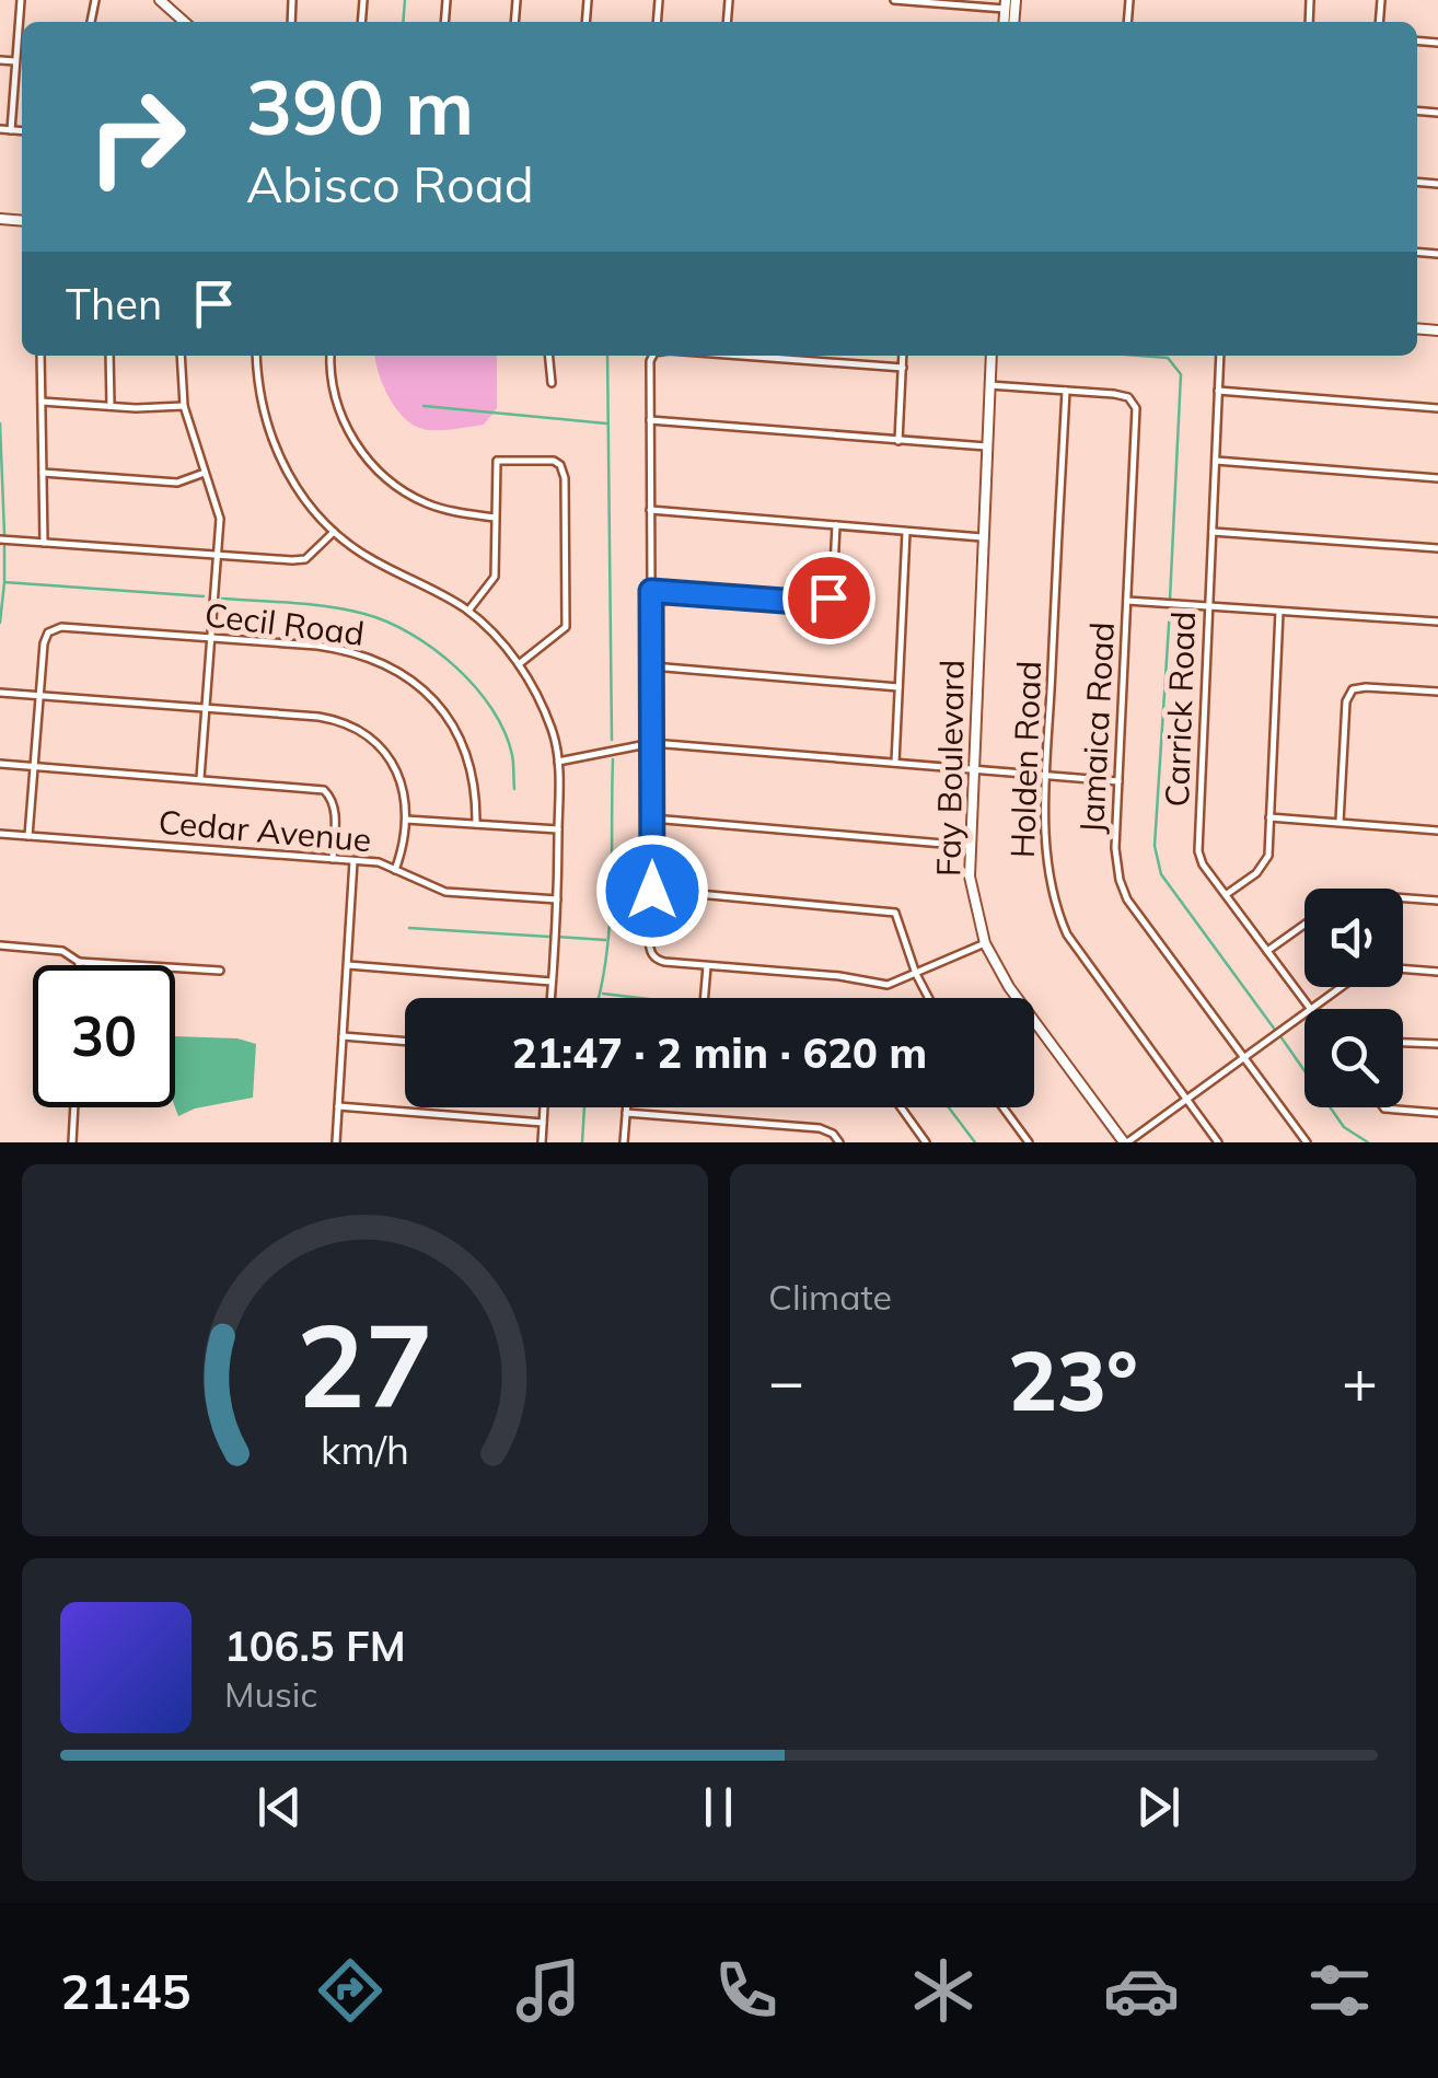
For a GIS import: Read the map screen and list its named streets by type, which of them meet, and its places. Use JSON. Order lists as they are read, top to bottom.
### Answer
{
  "streets": {
    "street": [
      "Cecil Road",
      "Carrick Road",
      "Jamaica Road",
      "Holden Road",
      "Fay Boulevard",
      "Cedar Avenue"
    ]
  },
  "crossings": [
    ["Jamaica Road", "Holden Road"],
    ["Jamaica Road", "Fay Boulevard"]
  ],
  "page": {
    "turn": ["390 m", "Abisco Road"],
    "then": "Then",
    "limit": "30",
    "trip": "21:47 · 2 min · 620 m",
    "tile": "Climate",
    "heat": ["−", "23°", "+"],
    "song": ["106.5 FM", "Music"],
    "tabs": "21:45",
    "gauge": ["27", "km/h"]
  }
}
